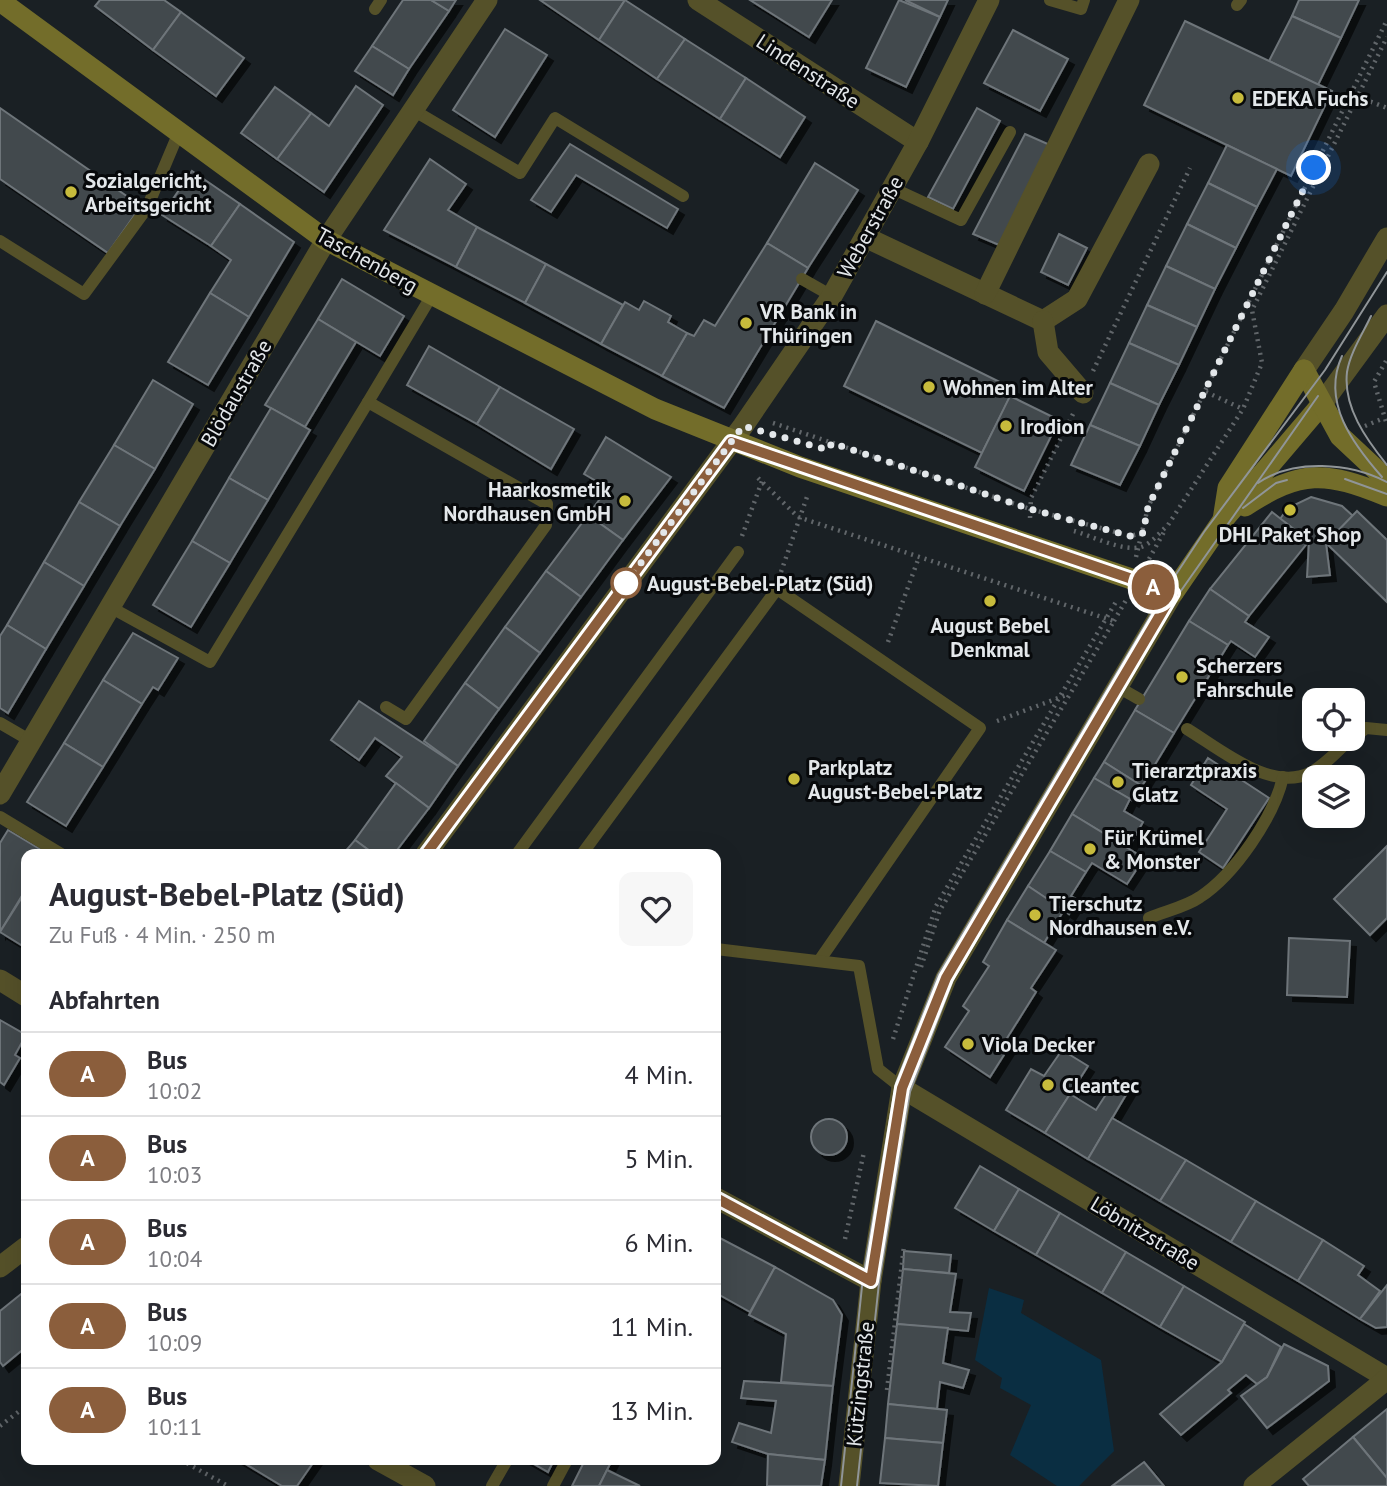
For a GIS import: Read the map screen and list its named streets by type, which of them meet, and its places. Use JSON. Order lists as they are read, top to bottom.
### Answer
{
  "streets": {
    "main road": ["Taschenberg"],
    "street": [
      "Lindenstraße",
      "Weberstraße",
      "Blödaustraße",
      "Löbnitzstraße",
      "Kützingstraße"
    ]
  },
  "crossings": [
    ["Lindenstraße", "Weberstraße"],
    ["Weberstraße", "Taschenberg"],
    ["Taschenberg", "Blödaustraße"],
    ["Taschenberg", "Kützingstraße"],
    ["Löbnitzstraße", "Kützingstraße"]
  ],
  "places": [
    "EDEKA Fuchs",
    "Sozialgericht, Arbeitsgericht",
    "VR Bank in Thüringen",
    "Wohnen im Alter",
    "Irodion",
    "Haarkosmetik Nordhausen GmbH",
    "DHL Paket Shop",
    "August-Bebel-Platz (Süd)",
    "August Bebel Denkmal",
    "Scherzers Fahrschule",
    "Parkplatz August-Bebel-Platz",
    "Tierarztpraxis Glatz",
    "Für Krümel & Monster",
    "Tierschutz Nordhausen e.V.",
    "Viola Decker",
    "Cleantec"
  ],
  "lines": ["bus line A"],
  "page": {
    "on_map": "A",
    "heading": [
      ["August-Bebel-Platz (Süd)", "Zu Fuß · 4 Min. · 250 m"],
      "Abfahrten"
    ],
    "list": [
      {
        "mark": "A",
        "name": "Bus",
        "note": "10:02",
        "value": "4 Min."
      },
      {
        "mark": "A",
        "name": "Bus",
        "note": "10:03",
        "value": "5 Min."
      },
      {
        "mark": "A",
        "name": "Bus",
        "note": "10:04",
        "value": "6 Min."
      },
      {
        "mark": "A",
        "name": "Bus",
        "note": "10:09",
        "value": "11 Min."
      },
      {
        "mark": "A",
        "name": "Bus",
        "note": "10:11",
        "value": "13 Min."
      }
    ]
  }
}
